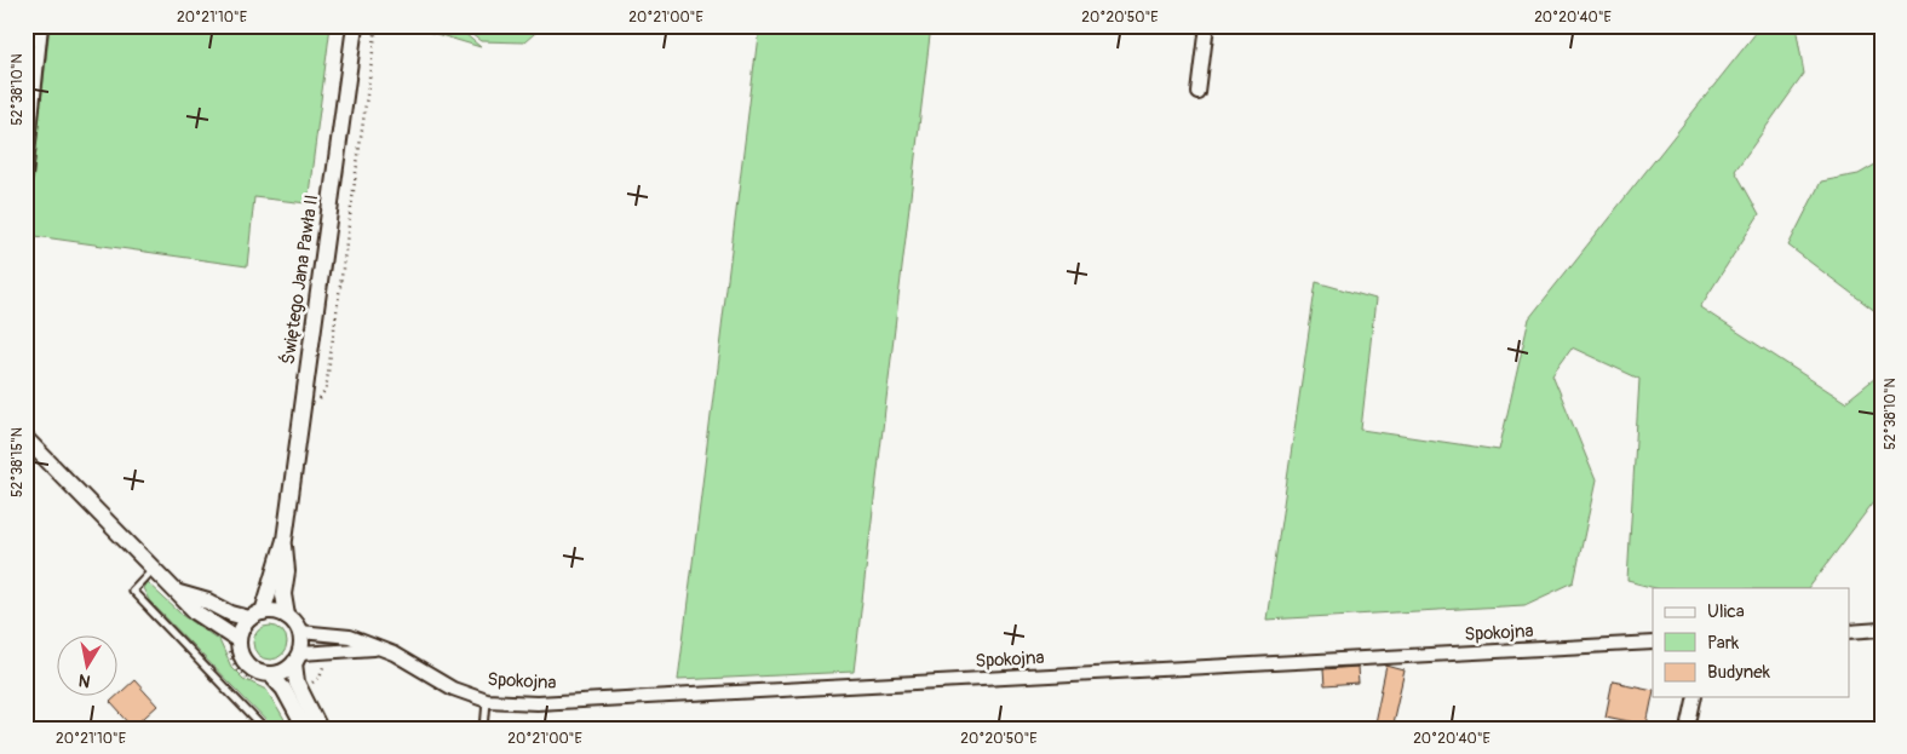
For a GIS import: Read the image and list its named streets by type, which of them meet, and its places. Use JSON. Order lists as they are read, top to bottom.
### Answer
{
  "streets": {
    "street": ["Świętego Jana Pawła II", "Spokojna"]
  },
  "crossings": [
    ["Świętego Jana Pawła II", "Spokojna"]
  ],
  "legend": ["Ulica", "Park", "Budynek"],
  "north": "bottom",
  "coordinates": [
    "20°21'10\"E",
    "20°21'00\"E",
    "20°20'50\"E",
    "20°20'40\"E",
    "52°38'10\"N",
    "52°38'15\"N"
  ]
}
